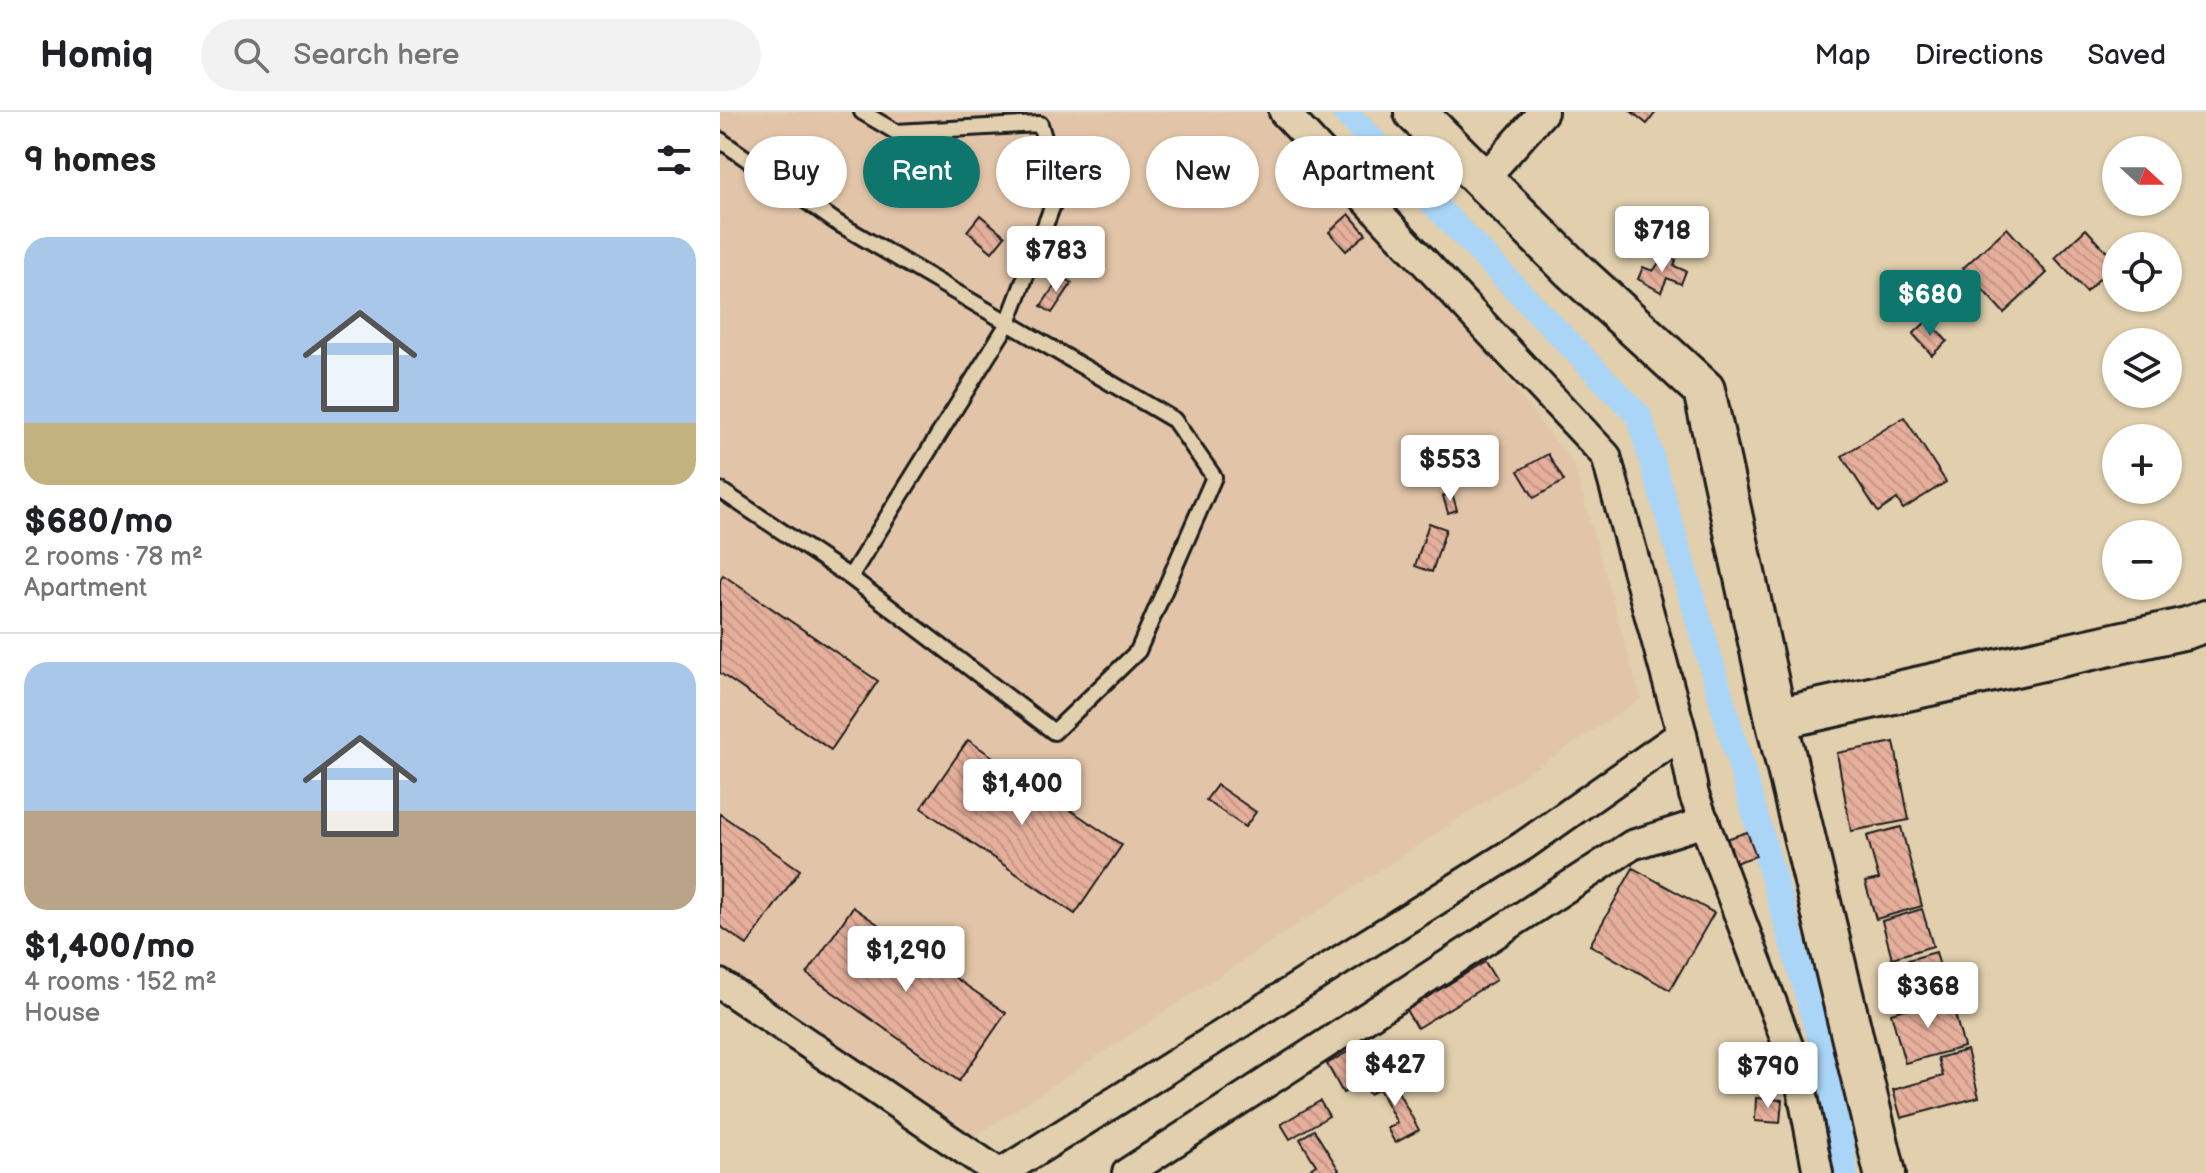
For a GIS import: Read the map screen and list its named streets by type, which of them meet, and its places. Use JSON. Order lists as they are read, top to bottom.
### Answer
{
  "north": "right",
  "page": {
    "header": "Homiq",
    "search": "Search here",
    "nav": ["Map", "Directions", "Saved"],
    "heading": "9 homes",
    "map_buttons": ["+", "−"],
    "chip": [
      "Buy",
      "Rent",
      "Filters",
      "New",
      "Apartment"
    ],
    "price": [
      "$718",
      "$783",
      "$680",
      "$553",
      "$1,400",
      "$1,290",
      "$368",
      "$427",
      "$790"
    ],
    "list": [
      {
        "name": "$680/mo",
        "note": "2 rooms · 78 m² · Apartment"
      },
      {
        "name": "$1,400/mo",
        "note": "4 rooms · 152 m² · House"
      }
    ]
  }
}
